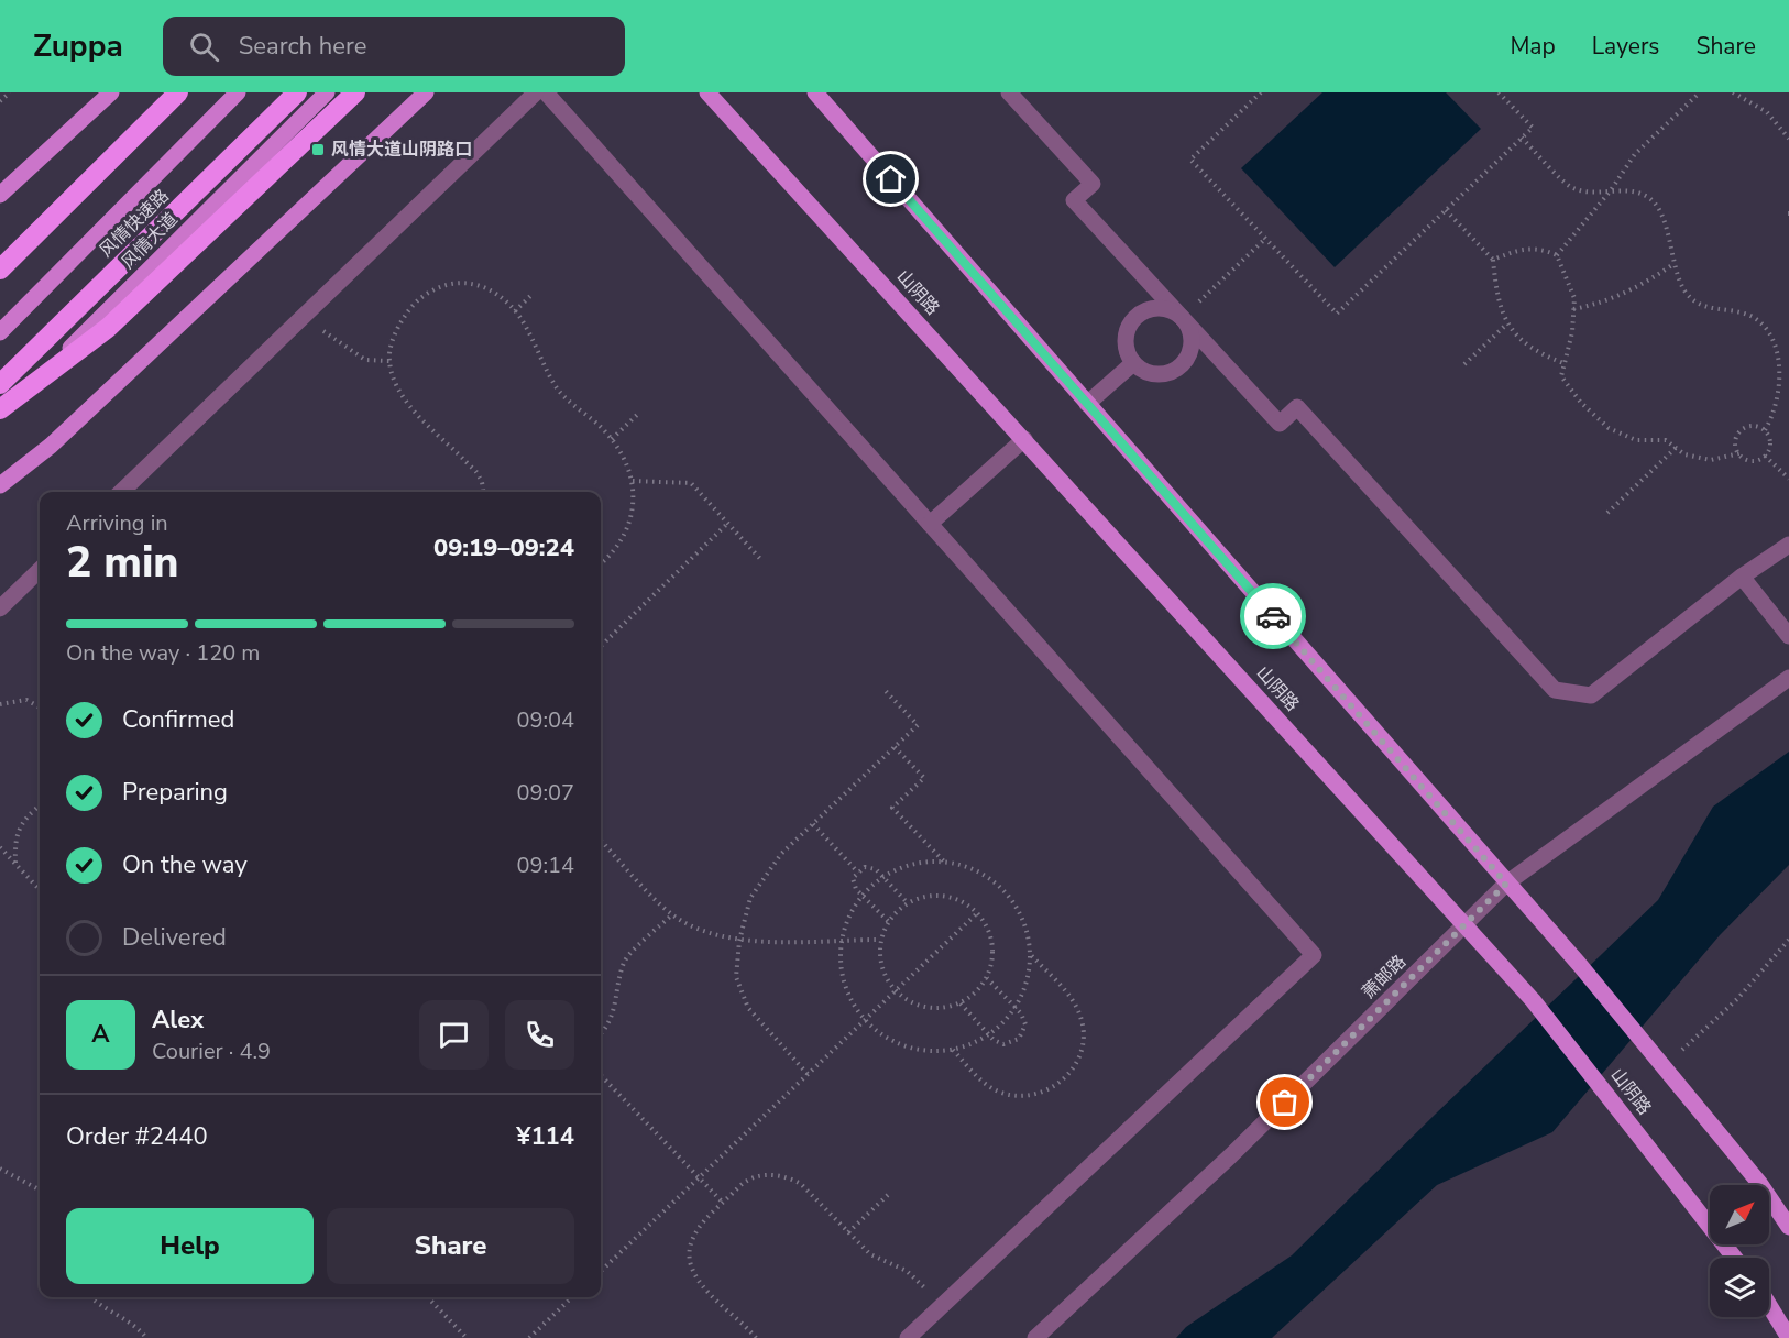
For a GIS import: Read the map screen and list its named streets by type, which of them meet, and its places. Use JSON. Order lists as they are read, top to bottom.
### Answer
{
  "streets": {
    "highway": ["风情快速路"],
    "main road": ["风情大道", "山阴路"],
    "street": ["萧邮路"]
  },
  "crossings": [
    ["山阴路", "萧邮路"]
  ],
  "places": {
    "transit": ["风情大道山阴路口"]
  },
  "north": "top right",
  "page": {
    "header": "Zuppa",
    "search": "Search here",
    "nav": ["Map", "Layers", "Share"],
    "heading": ["2 min", "Arriving in", "09:19–09:24"],
    "panel": [
      "Alex",
      "Courier · 4.9",
      "Order #2440",
      "¥114"
    ],
    "bar": "On the way · 120 m",
    "list": [
      ["Confirmed", "09:04"],
      ["Preparing", "09:07"],
      ["On the way", "09:14"],
      "Delivered"
    ],
    "round": "A",
    "buttons": ["Help", "Share"]
  }
}
